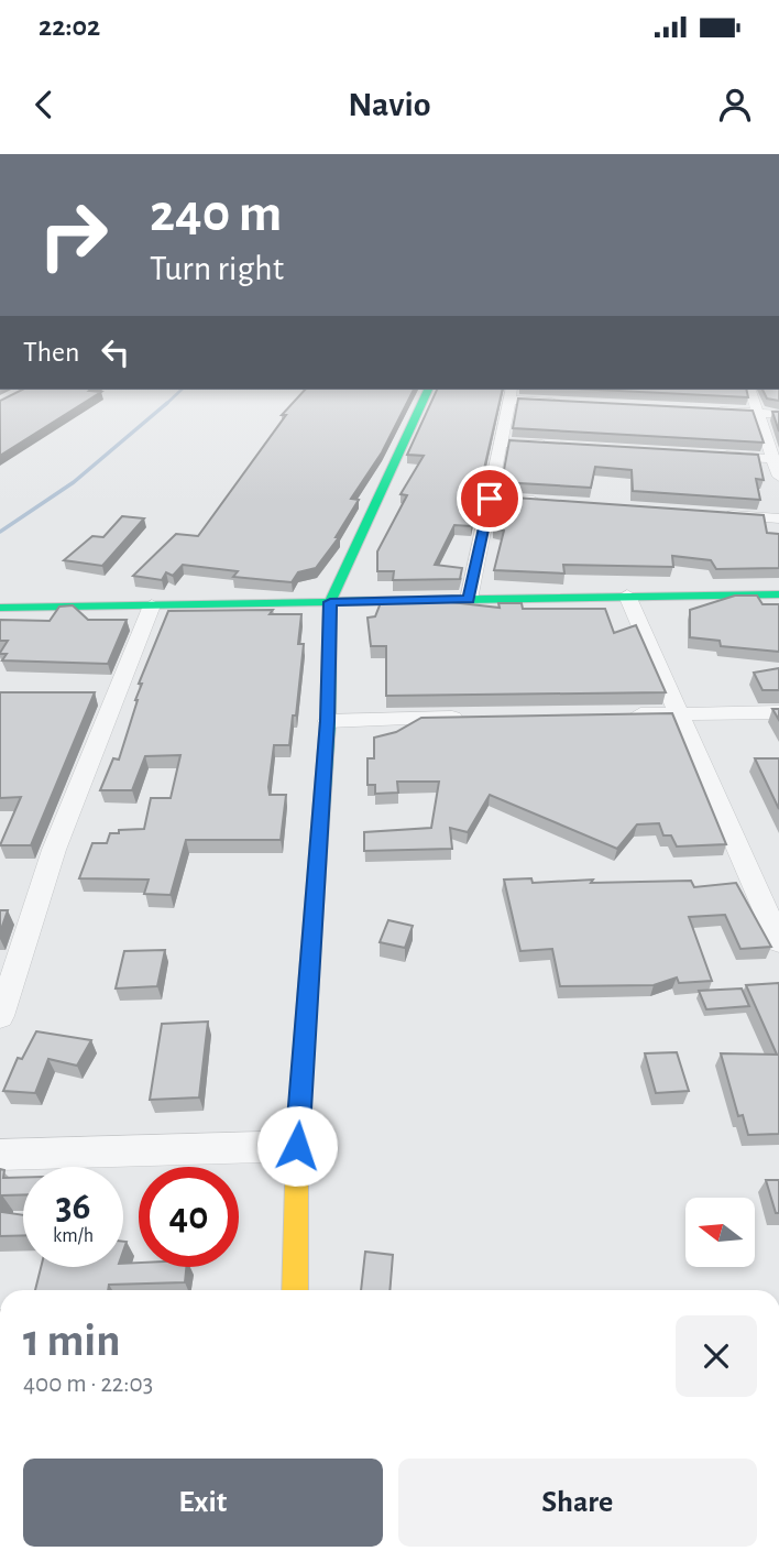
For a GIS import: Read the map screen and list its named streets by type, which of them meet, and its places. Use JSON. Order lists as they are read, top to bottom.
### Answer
{
  "north": "left",
  "page": {
    "status": "22:02",
    "header": "Navio",
    "turn": ["240 m", "Turn right"],
    "then": "Then",
    "speed": "36 km/h",
    "limit": "40",
    "heading": ["1 min", "400 m · 22:03"],
    "buttons": ["Exit", "Share"]
  }
}
